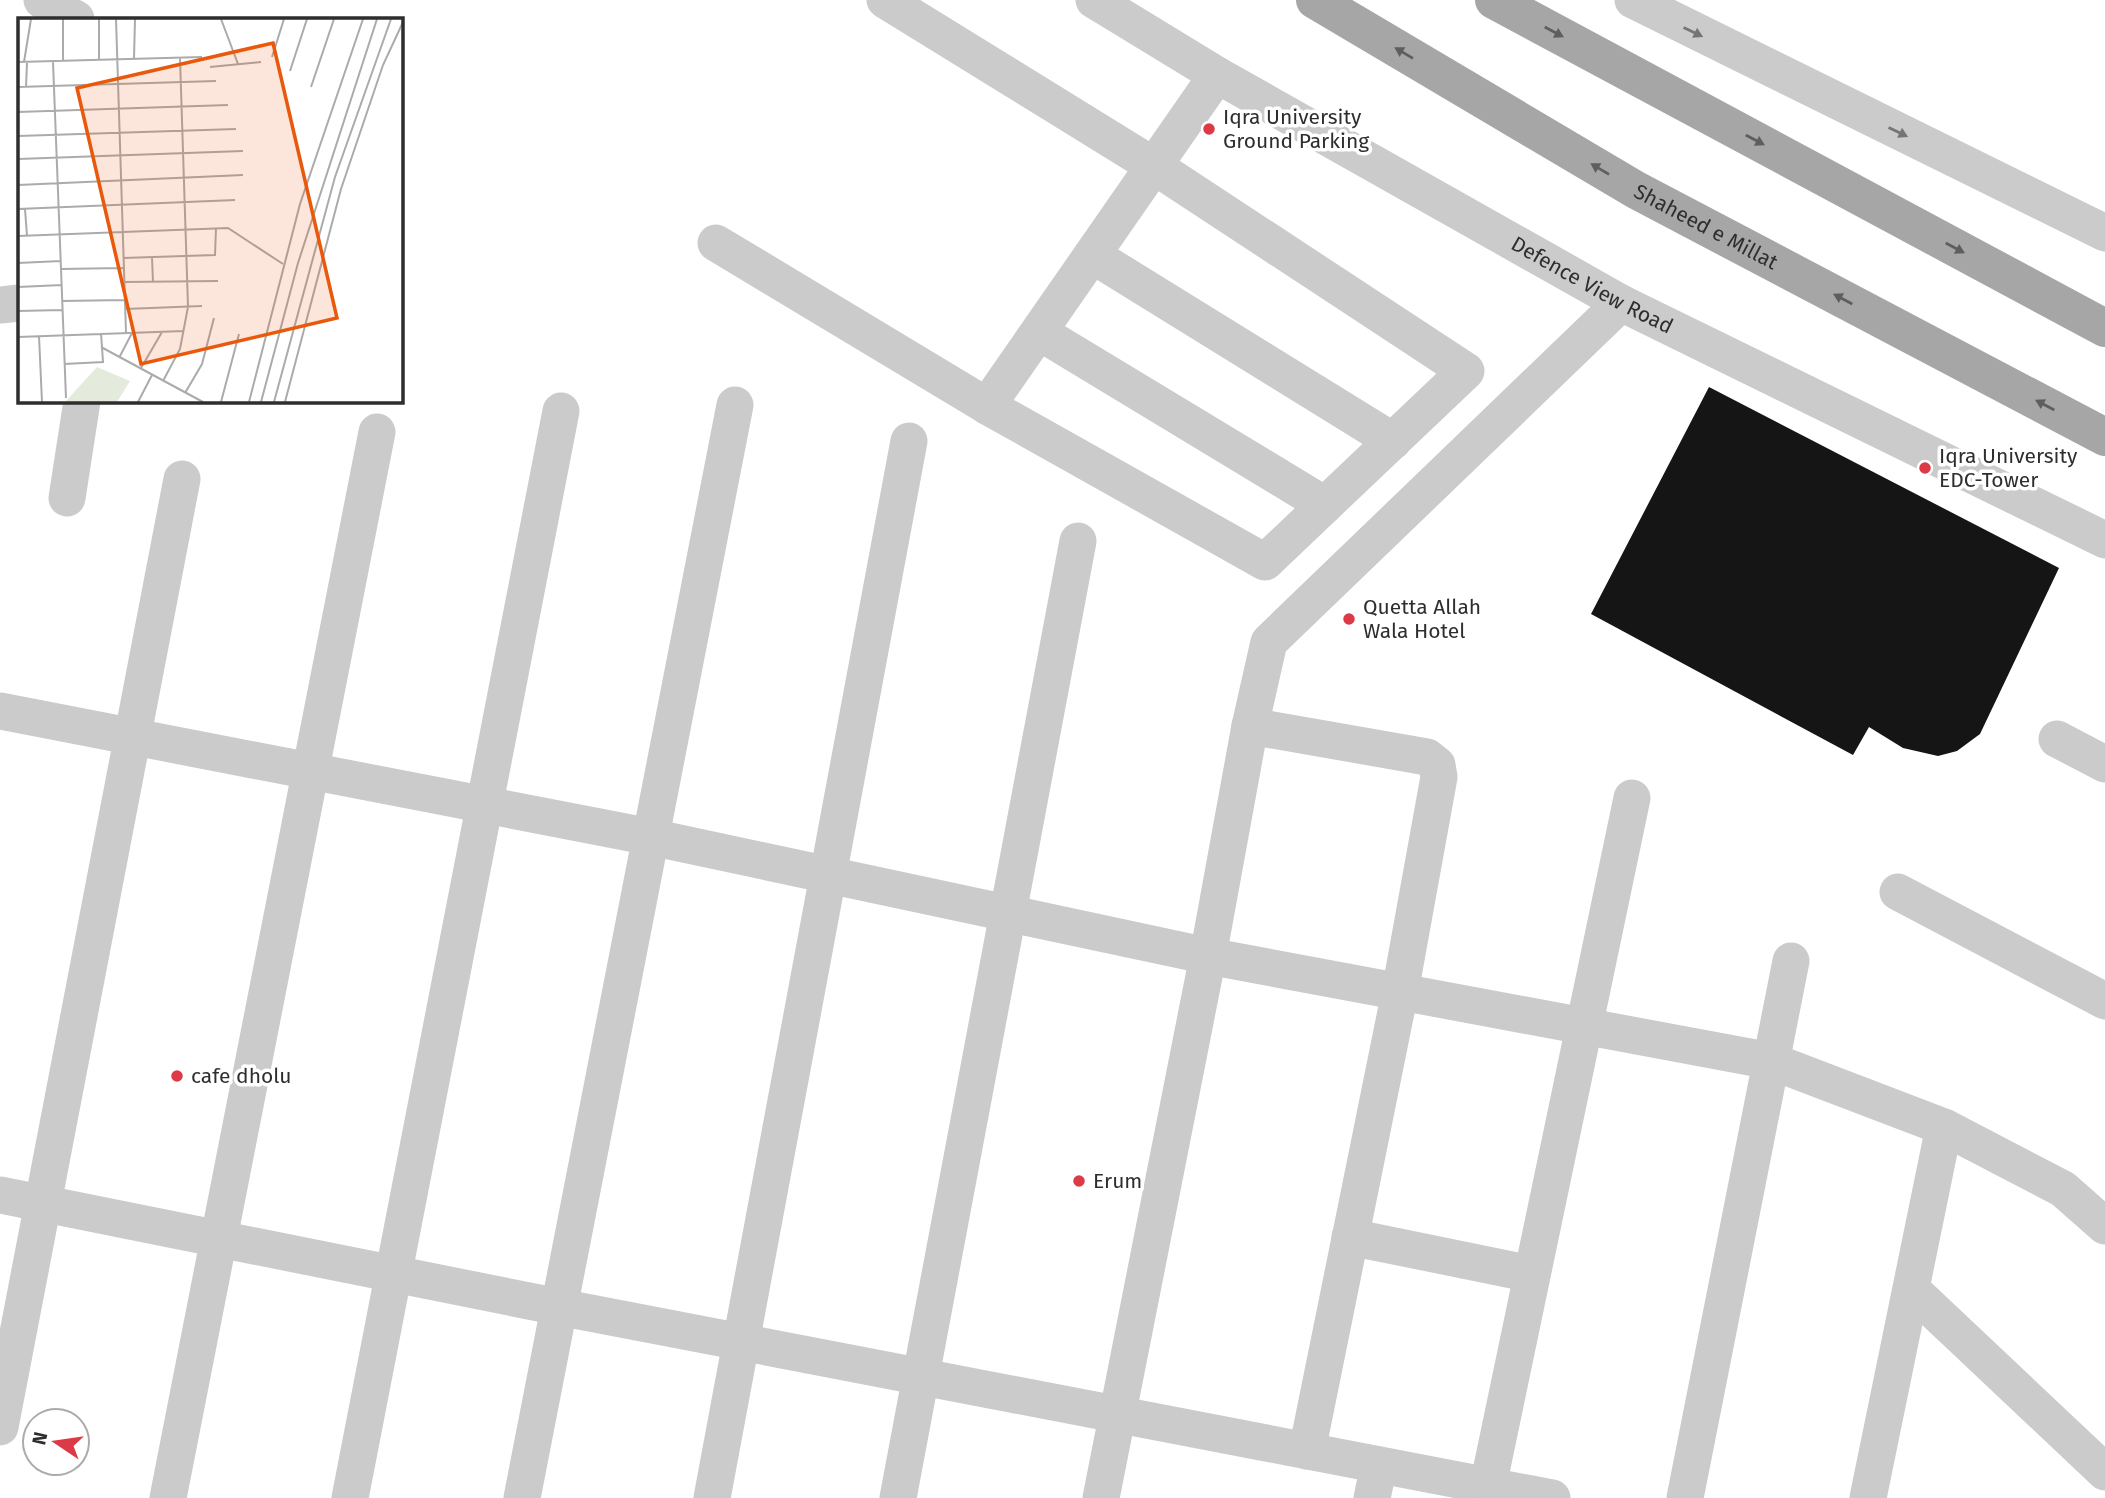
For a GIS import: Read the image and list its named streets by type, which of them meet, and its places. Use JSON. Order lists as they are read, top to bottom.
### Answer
{
  "streets": {
    "main road": ["Shaheed e Millat"],
    "street": ["Defence View Road"]
  },
  "places": [
    "Iqra University Ground Parking",
    "Iqra University EDC-Tower",
    "Quetta Allah Wala Hotel",
    "cafe dholu",
    "Erum"
  ],
  "north": "left"
}
